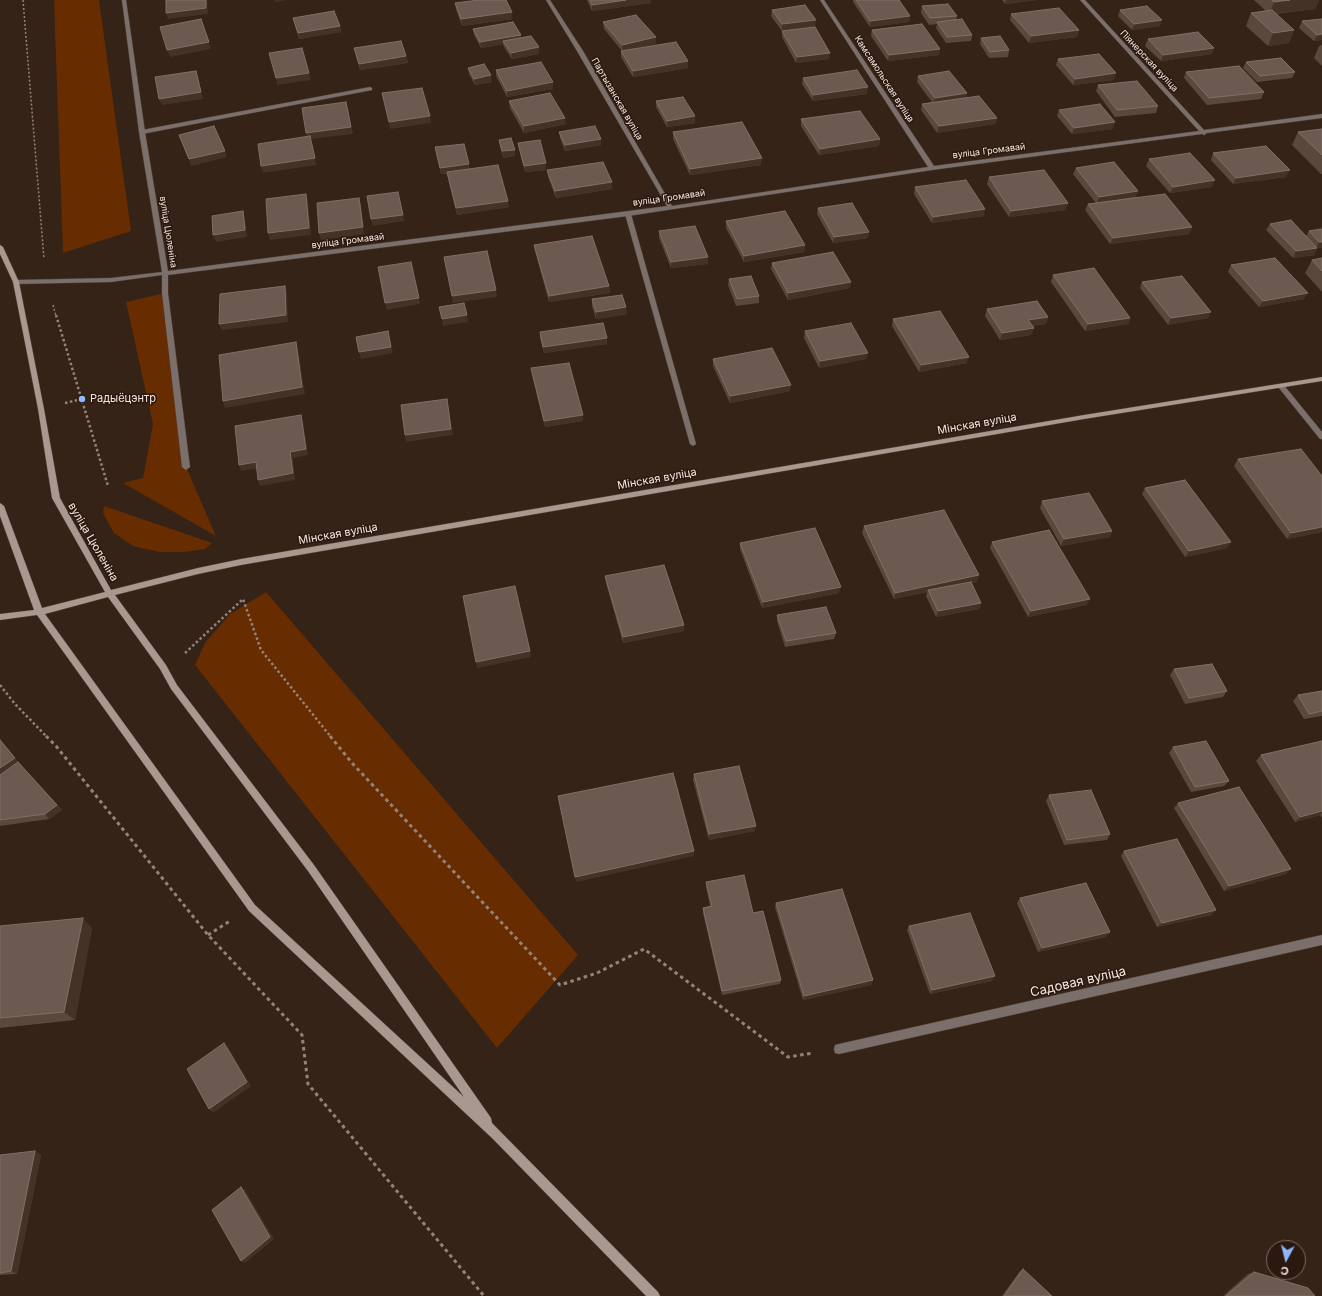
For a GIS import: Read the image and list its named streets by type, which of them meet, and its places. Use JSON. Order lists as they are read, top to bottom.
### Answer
{
  "streets": {
    "main road": ["вуліца Цюленіна", "Мінская вуліца"],
    "street": [
      "Піянерская вуліца",
      "Камсамольская вуліца",
      "Партызанская вуліца",
      "вуліца Громавай",
      "Садовая вуліца"
    ]
  },
  "crossings": [
    ["Піянерская вуліца", "вуліца Громавай"],
    ["Камсамольская вуліца", "вуліца Громавай"],
    ["Партызанская вуліца", "вуліца Громавай"],
    ["вуліца Громавай", "вуліца Цюленіна"],
    ["вуліца Цюленіна", "Мінская вуліца"]
  ],
  "places": ["Радыёцэнтр"],
  "north": "bottom"
}
